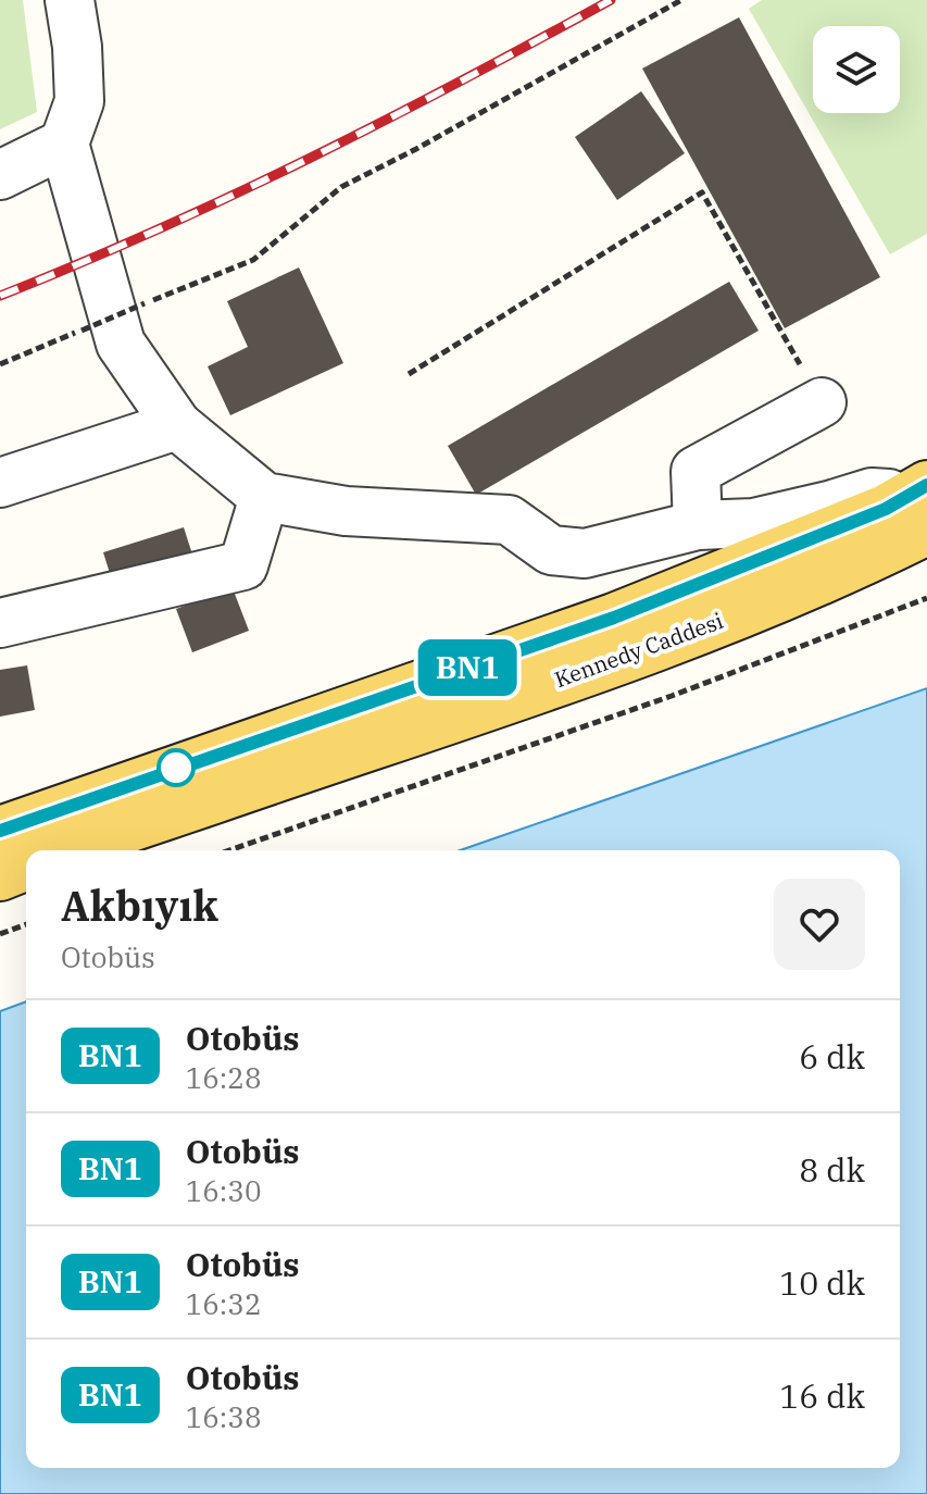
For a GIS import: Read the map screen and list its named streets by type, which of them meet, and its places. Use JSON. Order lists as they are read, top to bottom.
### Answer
{
  "streets": {
    "main road": ["Kennedy Caddesi"]
  },
  "lines": ["bus line BN1"],
  "page": {
    "on_map": "BN1",
    "heading": ["Akbıyık", "Otobüs"],
    "list": [
      {
        "mark": "BN1",
        "name": "Otobüs",
        "note": "16:28",
        "value": "6 dk"
      },
      {
        "mark": "BN1",
        "name": "Otobüs",
        "note": "16:30",
        "value": "8 dk"
      },
      {
        "mark": "BN1",
        "name": "Otobüs",
        "note": "16:32",
        "value": "10 dk"
      },
      {
        "mark": "BN1",
        "name": "Otobüs",
        "note": "16:38",
        "value": "16 dk"
      }
    ]
  }
}
